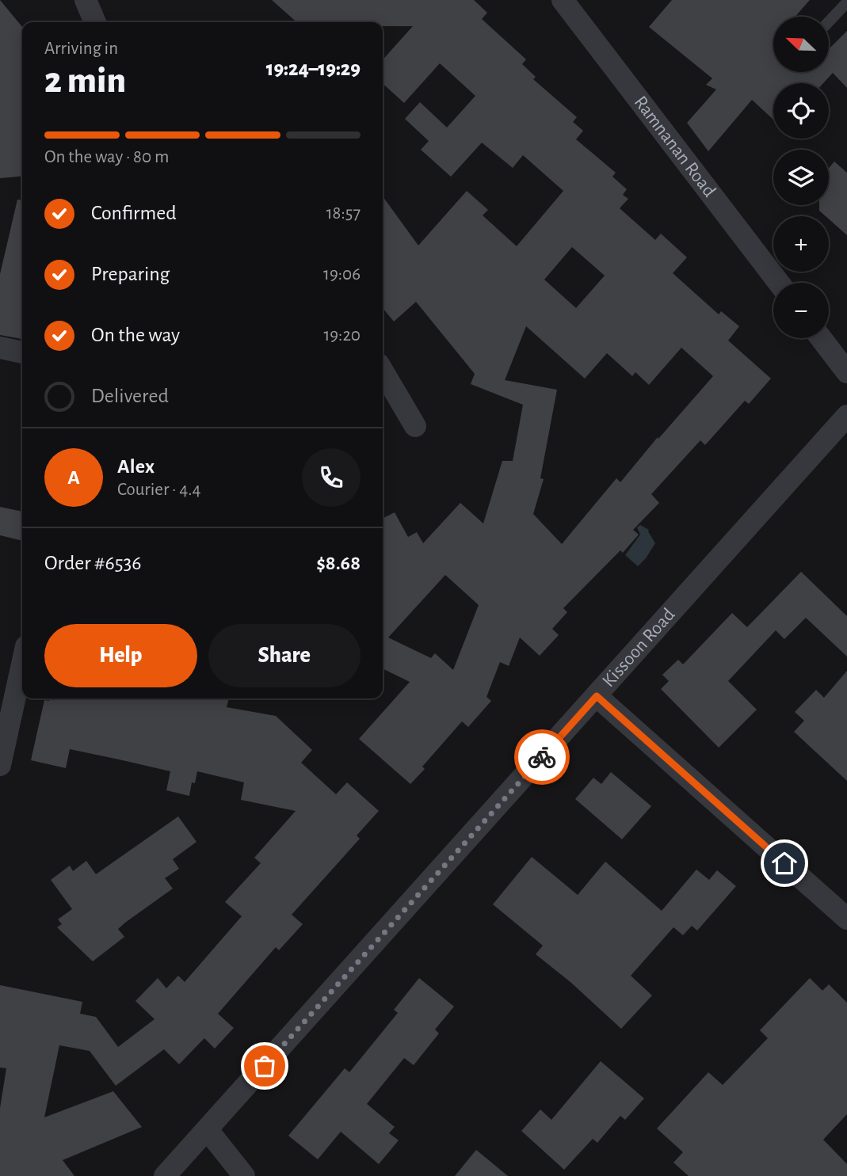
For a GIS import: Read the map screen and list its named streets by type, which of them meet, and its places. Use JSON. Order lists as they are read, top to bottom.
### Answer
{
  "streets": {
    "street": ["Ramnanan Road", "Kissoon Road"]
  },
  "north": "top left",
  "page": {
    "map_buttons": ["+", "−"],
    "heading": ["2 min", "Arriving in", "19:24–19:29"],
    "panel": [
      "Alex",
      "Courier · 4.4",
      "Order #6536",
      "$8.68"
    ],
    "bar": "On the way · 80 m",
    "list": [
      ["Confirmed", "18:57"],
      ["Preparing", "19:06"],
      ["On the way", "19:20"],
      "Delivered"
    ],
    "round": "A",
    "buttons": ["Help", "Share"]
  }
}
